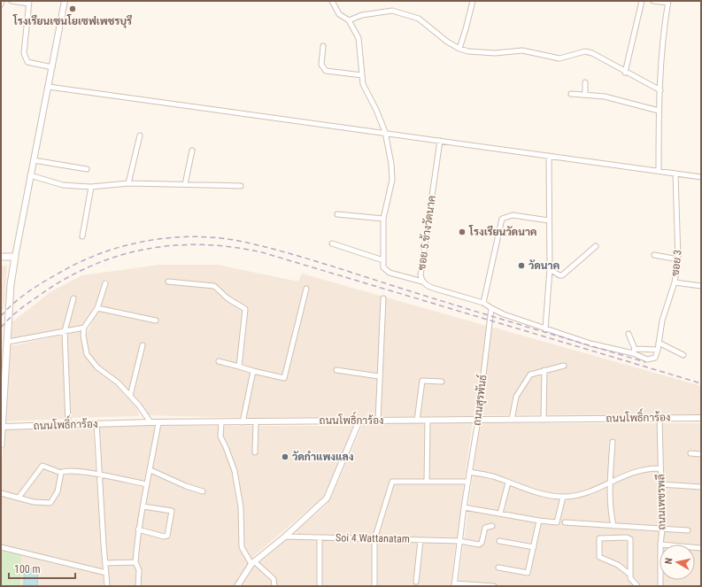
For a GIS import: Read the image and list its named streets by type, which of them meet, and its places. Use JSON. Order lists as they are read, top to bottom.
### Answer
{
  "streets": {
    "street": [
      "ซอย 5 ข้างวัดนาค",
      "ซอย 3",
      "ถนนสุรพันธ์",
      "ถนนโพธิ์การ้อง",
      "ถนนเพชรพลี",
      "Soi 4 Wattanatam"
    ]
  },
  "crossings": [
    ["ถนนสุรพันธ์", "ถนนโพธิ์การ้อง"],
    ["ถนนสุรพันธ์", "Soi 4 Wattanatam"],
    ["ถนนโพธิ์การ้อง", "ถนนเพชรพลี"]
  ],
  "places": [
    "โรงเรียนเซนโยเซฟเพชรบุรี",
    "โรงเรียนวัดนาค",
    "วัดนาค",
    "วัดกำแพงแลง"
  ],
  "scale_bar": "100 m",
  "north": "left"
}
